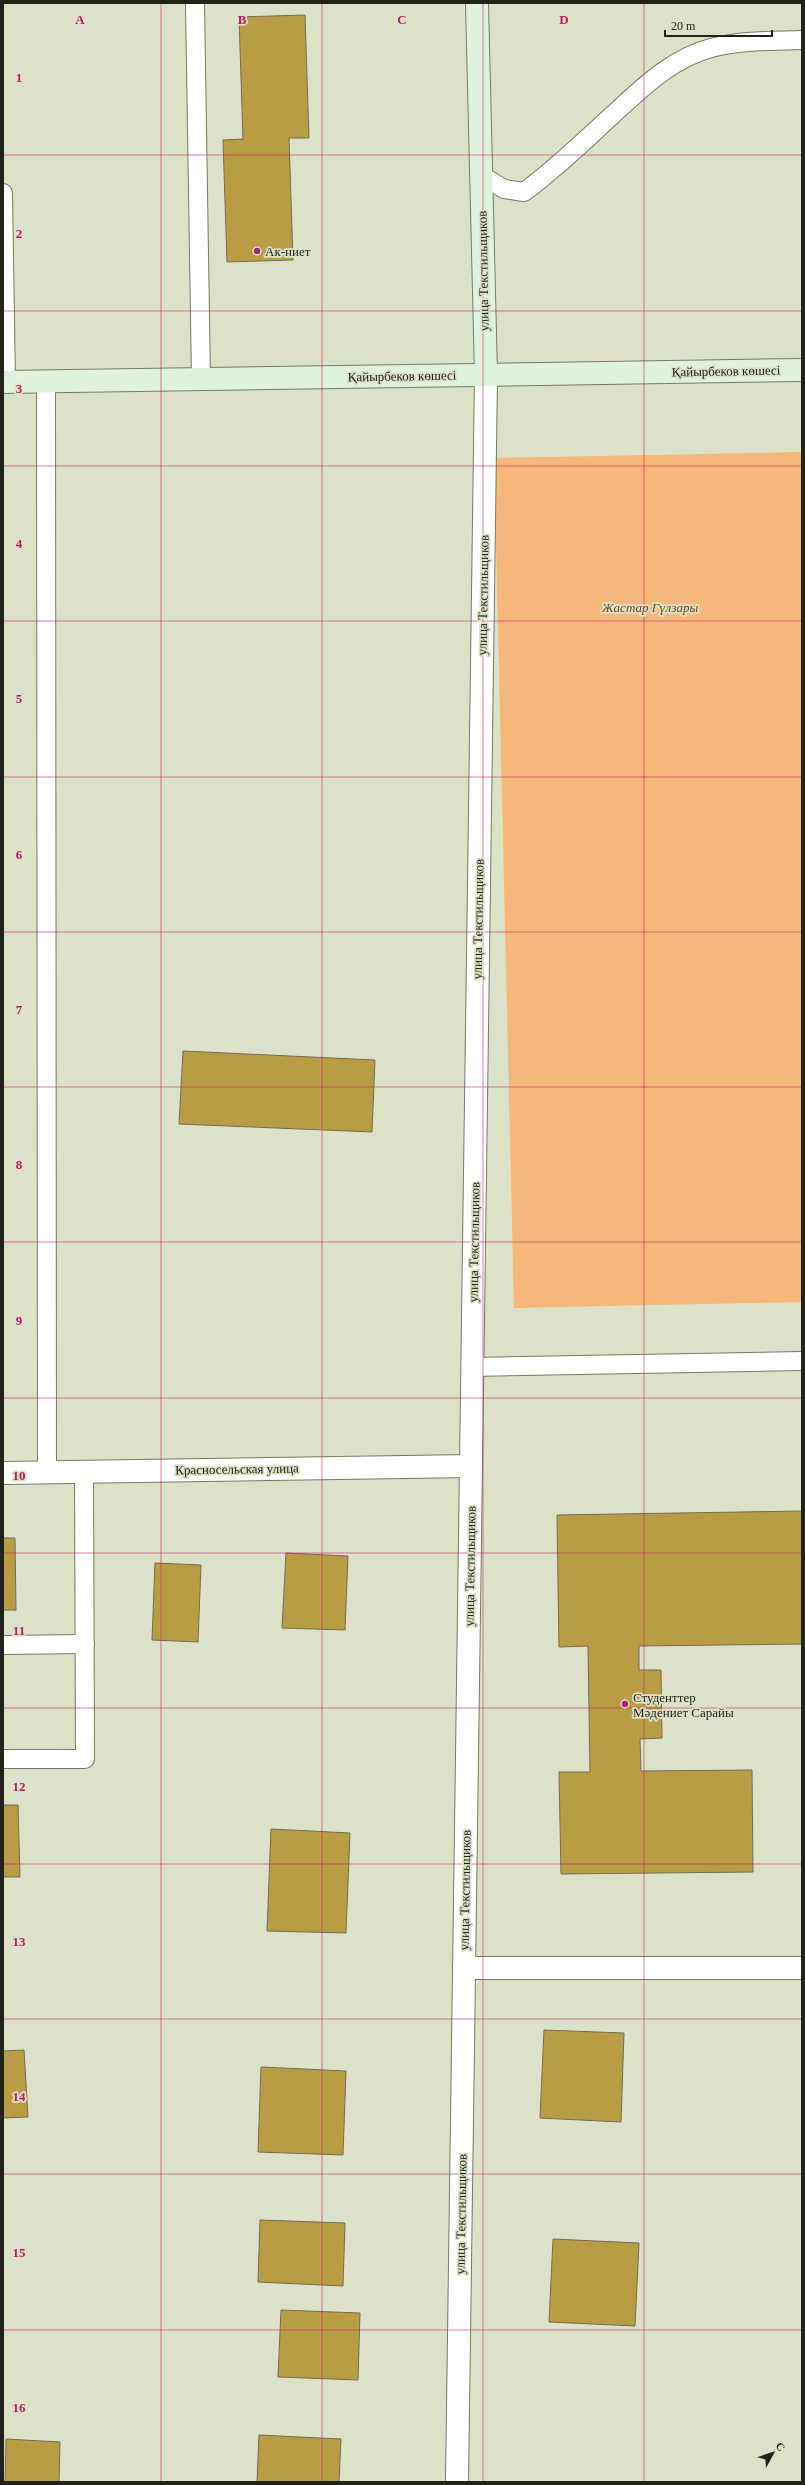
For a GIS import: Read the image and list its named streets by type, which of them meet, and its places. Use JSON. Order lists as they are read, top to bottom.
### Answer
{
  "streets": {
    "main road": ["улица Текстильщиков", "Қайырбеков көшесі"],
    "street": ["Красносельская улица"]
  },
  "crossings": [
    ["улица Текстильщиков", "Қайырбеков көшесі"],
    ["улица Текстильщиков", "Красносельская улица"]
  ],
  "parks": ["Жастар Гүлзары"],
  "places": ["Ак-ниет", "Студенттер Мәдениет Сарайы"],
  "scale_bar": "20 m",
  "north": "top right",
  "grid": {
    "columns": [
      "A",
      "B",
      "C",
      "D"
    ],
    "rows": [
      "1",
      "2",
      "3",
      "4",
      "5",
      "6",
      "7",
      "8",
      "9",
      "10",
      "11",
      "12",
      "13",
      "14",
      "15",
      "16"
    ]
  }
}
